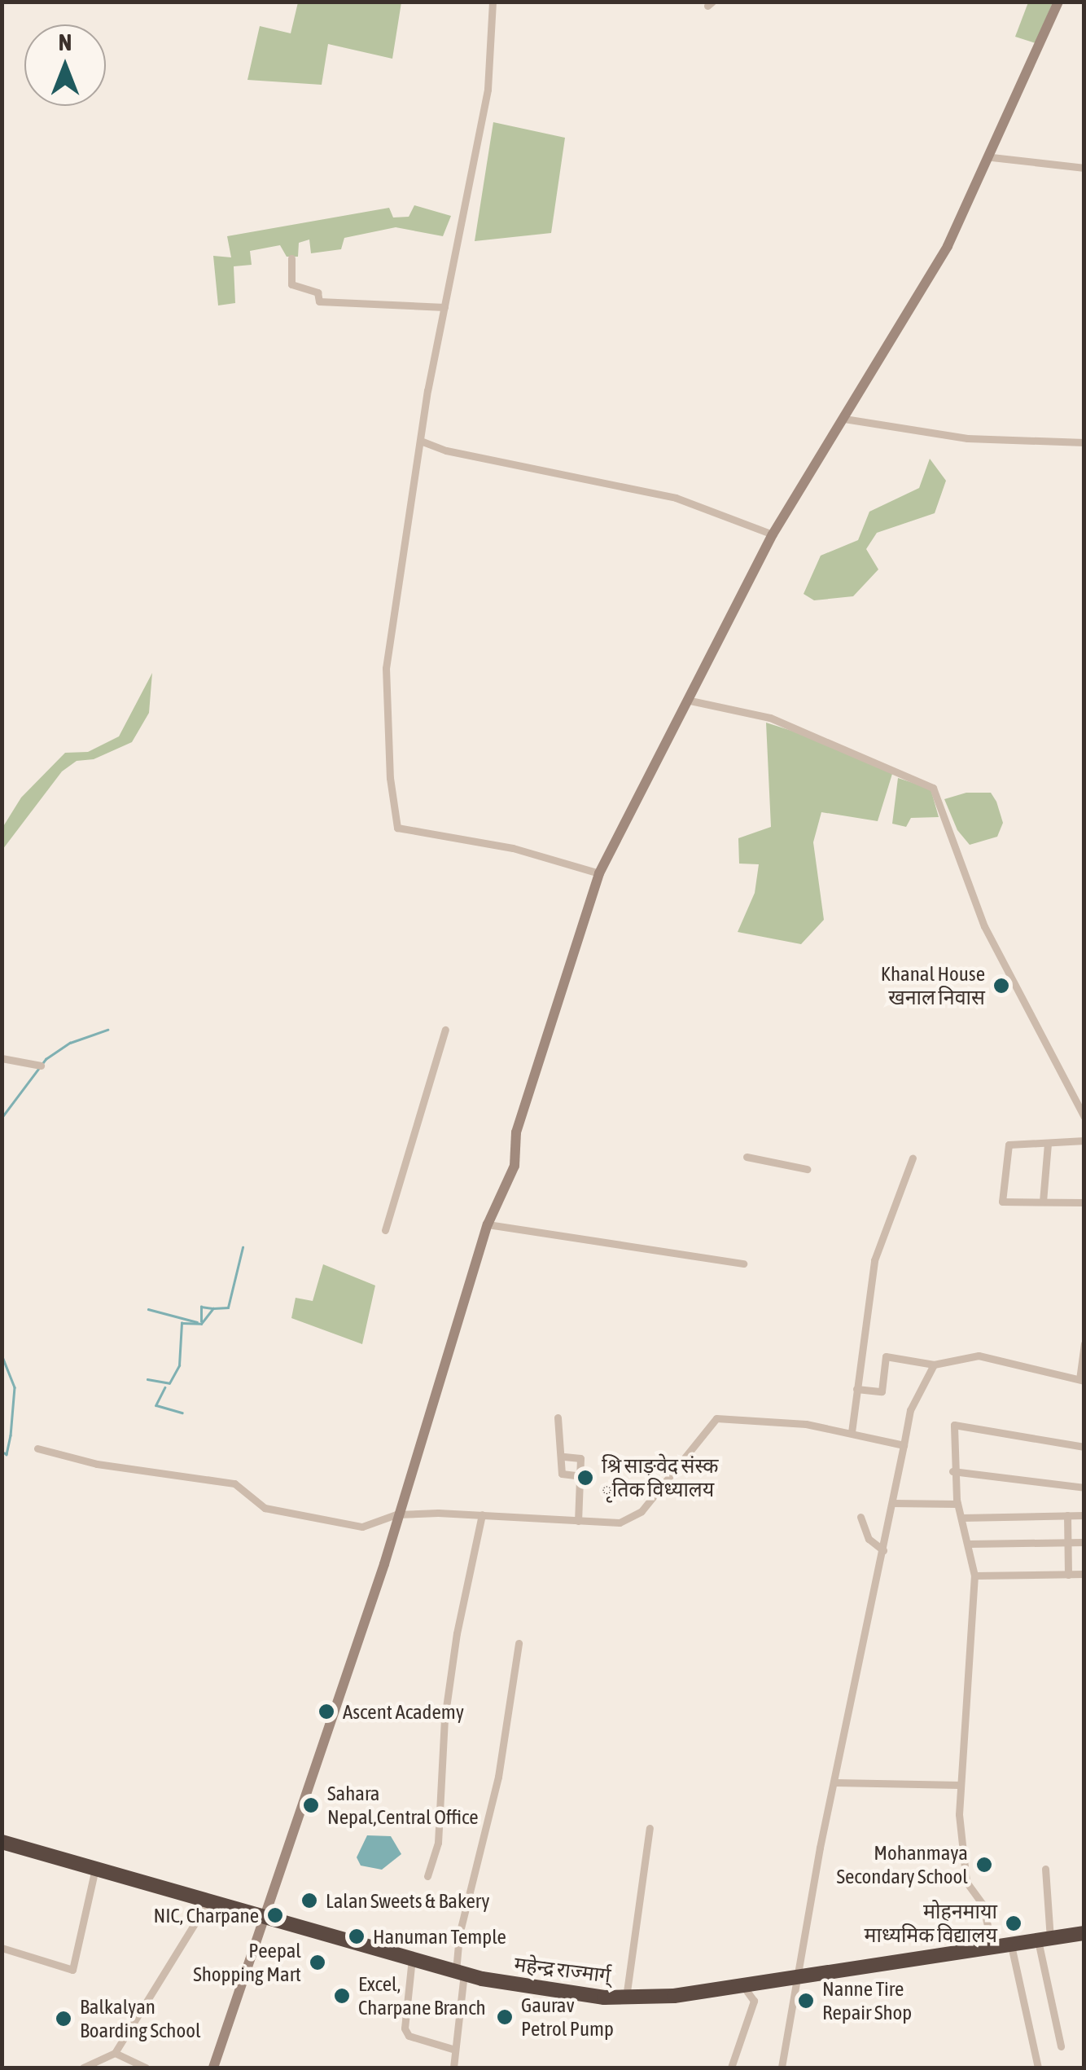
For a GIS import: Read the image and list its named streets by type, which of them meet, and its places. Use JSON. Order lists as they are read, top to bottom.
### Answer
{
  "streets": {
    "highway": ["महेन्द्र राज्मार्ग्"]
  },
  "places": [
    "Khanal House खनाल निवास",
    "श्रि साङ्वेद संस्क ृतिक विध्यालय",
    "Ascent Academy",
    "Sahara Nepal,Central Office",
    "Mohanmaya Secondary School",
    "Lalan Sweets & Bakery",
    "NIC, Charpane",
    "मोहनमाया माध्यमिक विद्यालय",
    "Hanuman Temple",
    "Peepal Shopping Mart",
    "Excel, Charpane Branch",
    "Nanne Tire Repair Shop",
    "Gaurav Petrol Pump",
    "Balkalyan Boarding School"
  ],
  "north": "top"
}
